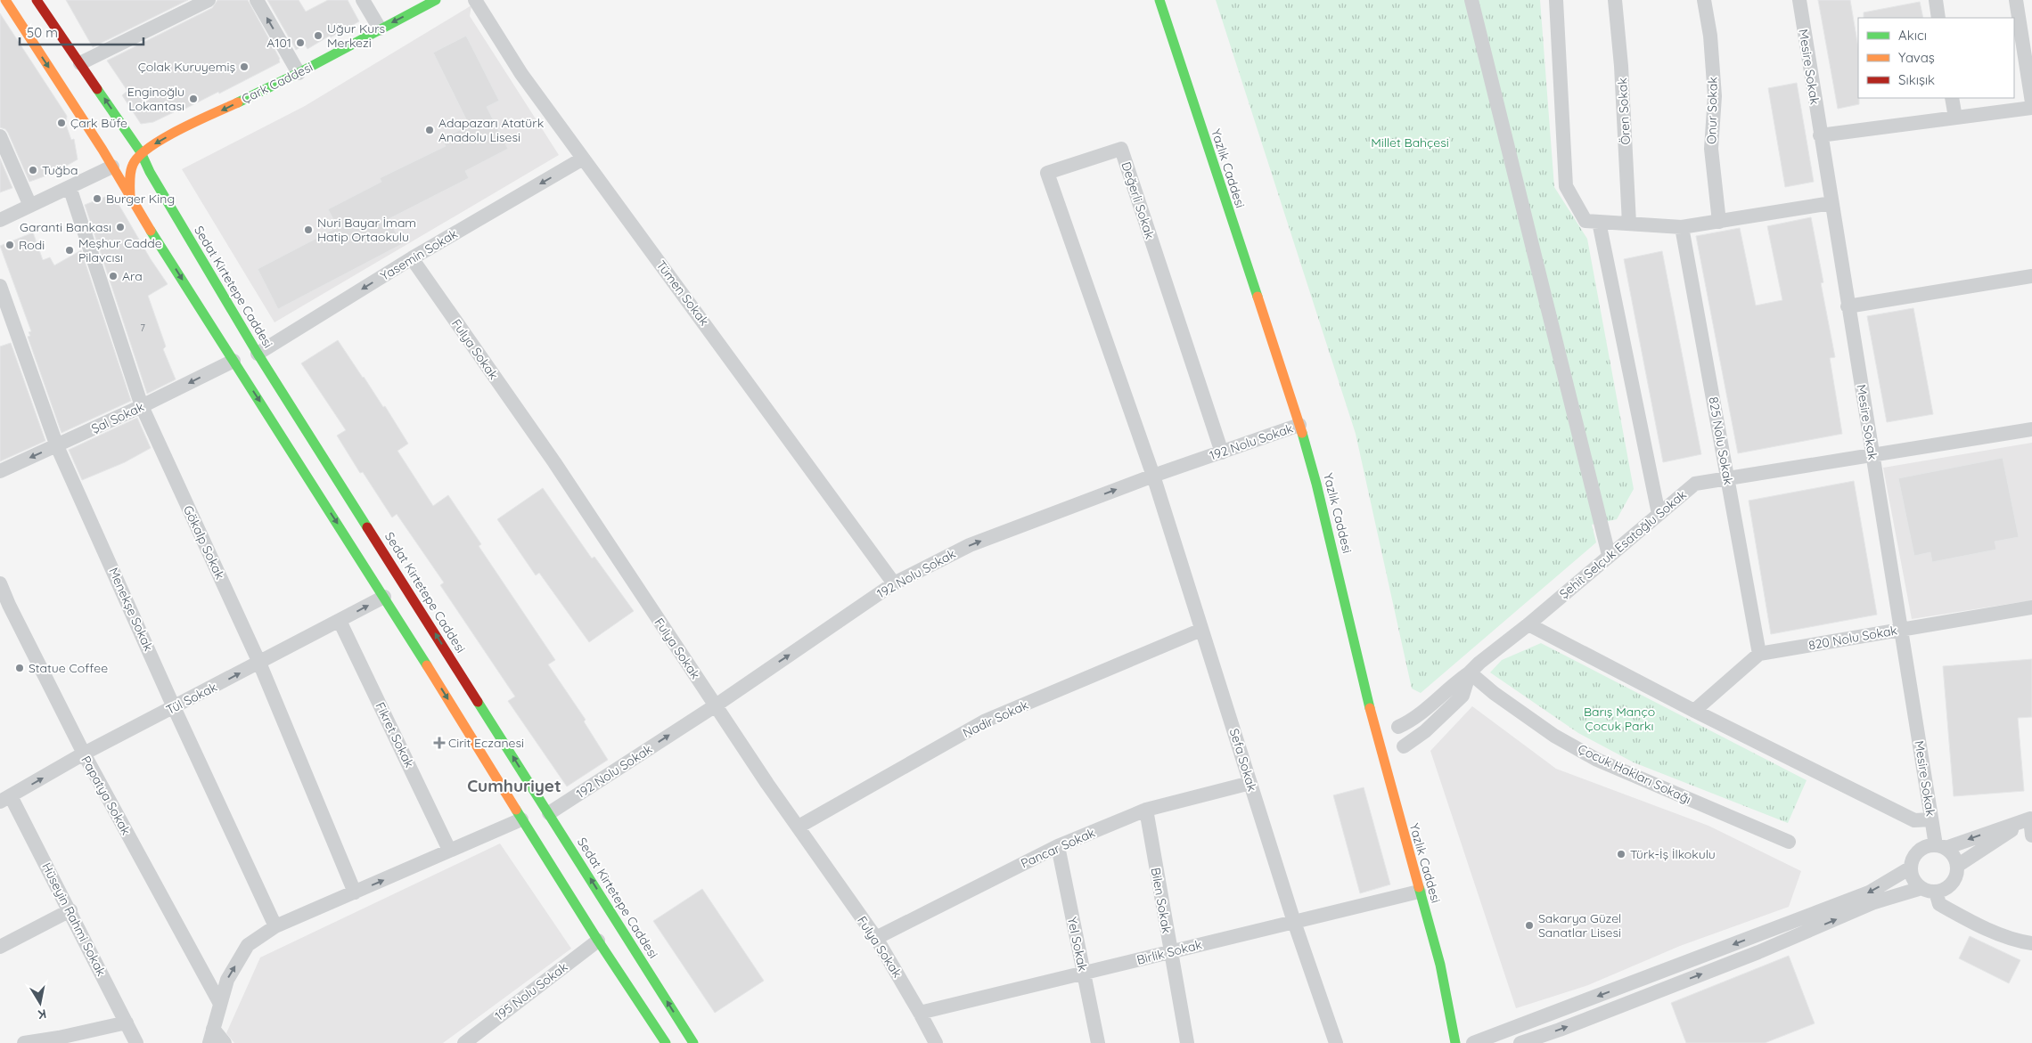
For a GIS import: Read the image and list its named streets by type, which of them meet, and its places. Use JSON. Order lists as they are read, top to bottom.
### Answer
{
  "streets": {
    "main road": ["Çark Caddesi", "Yazlık Caddesi", "Sedat Kirtetepe Caddesi"],
    "street": [
      "Mesire Sokak",
      "Onur Sokak",
      "Ören Sokak",
      "Değerli Sokak",
      "Yasemin Sokak",
      "Tümen Sokak",
      "Fulya Sokak",
      "Şal Sokak",
      "825 Nolu Sokak",
      "192 Nolu Sokak",
      "Gökalp Sokak",
      "Şehit Selçuk Esatoğlu Sokak",
      "Menekşe Sokak",
      "820 Nolu Sokak",
      "Tül Sokak",
      "Nadir Sokak",
      "Fikret Sokak",
      "Sefa Sokak",
      "Çocuk Hakları Sokağı",
      "Papatya Sokak",
      "Pancar Sokak",
      "Bilen Sokak",
      "Hüseyin Rahmi Sokak",
      "Yel Sokak",
      "Birlik Sokak",
      "195 Nolu Sokak"
    ]
  },
  "crossings": [
    ["Mesire Sokak", "Şehit Selçuk Esatoğlu Sokak"],
    ["Mesire Sokak", "820 Nolu Sokak"],
    ["Çark Caddesi", "Sedat Kirtetepe Caddesi"],
    ["Yazlık Caddesi", "192 Nolu Sokak"],
    ["Yazlık Caddesi", "Birlik Sokak"],
    ["Değerli Sokak", "192 Nolu Sokak"],
    ["Değerli Sokak", "Sefa Sokak"],
    ["Yasemin Sokak", "Sedat Kirtetepe Caddesi"],
    ["Yasemin Sokak", "Tümen Sokak"],
    ["Yasemin Sokak", "Fulya Sokak"],
    ["Sedat Kirtetepe Caddesi", "192 Nolu Sokak"],
    ["Tümen Sokak", "192 Nolu Sokak"],
    ["Fulya Sokak", "192 Nolu Sokak"],
    ["Fulya Sokak", "Nadir Sokak"],
    ["Fulya Sokak", "Pancar Sokak"],
    ["Fulya Sokak", "Birlik Sokak"],
    ["Şal Sokak", "Gökalp Sokak"],
    ["Şal Sokak", "Menekşe Sokak"],
    ["825 Nolu Sokak", "Şehit Selçuk Esatoğlu Sokak"],
    ["825 Nolu Sokak", "820 Nolu Sokak"],
    ["192 Nolu Sokak", "Sefa Sokak"],
    ["Gökalp Sokak", "Tül Sokak"],
    ["Şehit Selçuk Esatoğlu Sokak", "Çocuk Hakları Sokağı"],
    ["Menekşe Sokak", "Tül Sokak"],
    ["Tül Sokak", "Fikret Sokak"],
    ["Tül Sokak", "Papatya Sokak"],
    ["Tül Sokak", "Hüseyin Rahmi Sokak"],
    ["Nadir Sokak", "Sefa Sokak"],
    ["Sefa Sokak", "Pancar Sokak"],
    ["Sefa Sokak", "Birlik Sokak"],
    ["Pancar Sokak", "Bilen Sokak"],
    ["Pancar Sokak", "Yel Sokak"],
    ["Bilen Sokak", "Birlik Sokak"],
    ["Yel Sokak", "Birlik Sokak"]
  ],
  "one_way": [
    "Çark Caddesi",
    "Yasemin Sokak",
    "Şal Sokak",
    "192 Nolu Sokak",
    "Tül Sokak"
  ],
  "districts": ["Cumhuriyet"],
  "parks": ["Millet Bahçesi", "Barış Manço Çocuk Parkı"],
  "places": {
    "other": [
      "Uğur Kurs Merkezi",
      "A101",
      "Çolak Kuruyemiş",
      "Enginoğlu Lokantası",
      "Çark Büfe",
      "Adapazarı Atatürk Anadolu Lisesi",
      "Tuğba",
      "Burger King",
      "Garanti Bankası",
      "Nuri Bayar İmam Hatip Ortaokulu",
      "Rodi",
      "Meşhur Cadde Pilavcısı",
      "Ara",
      "Statue Coffee",
      "Türk-İş İlkokulu",
      "Sakarya Güzel Sanatlar Lisesi"
    ],
    "health": ["Cirit Eczanesi"]
  },
  "house_numbers": ["7"],
  "legend": ["Akıcı", "Yavaş", "Sıkışık"],
  "scale_bar": "50 m",
  "north": "bottom"
}
